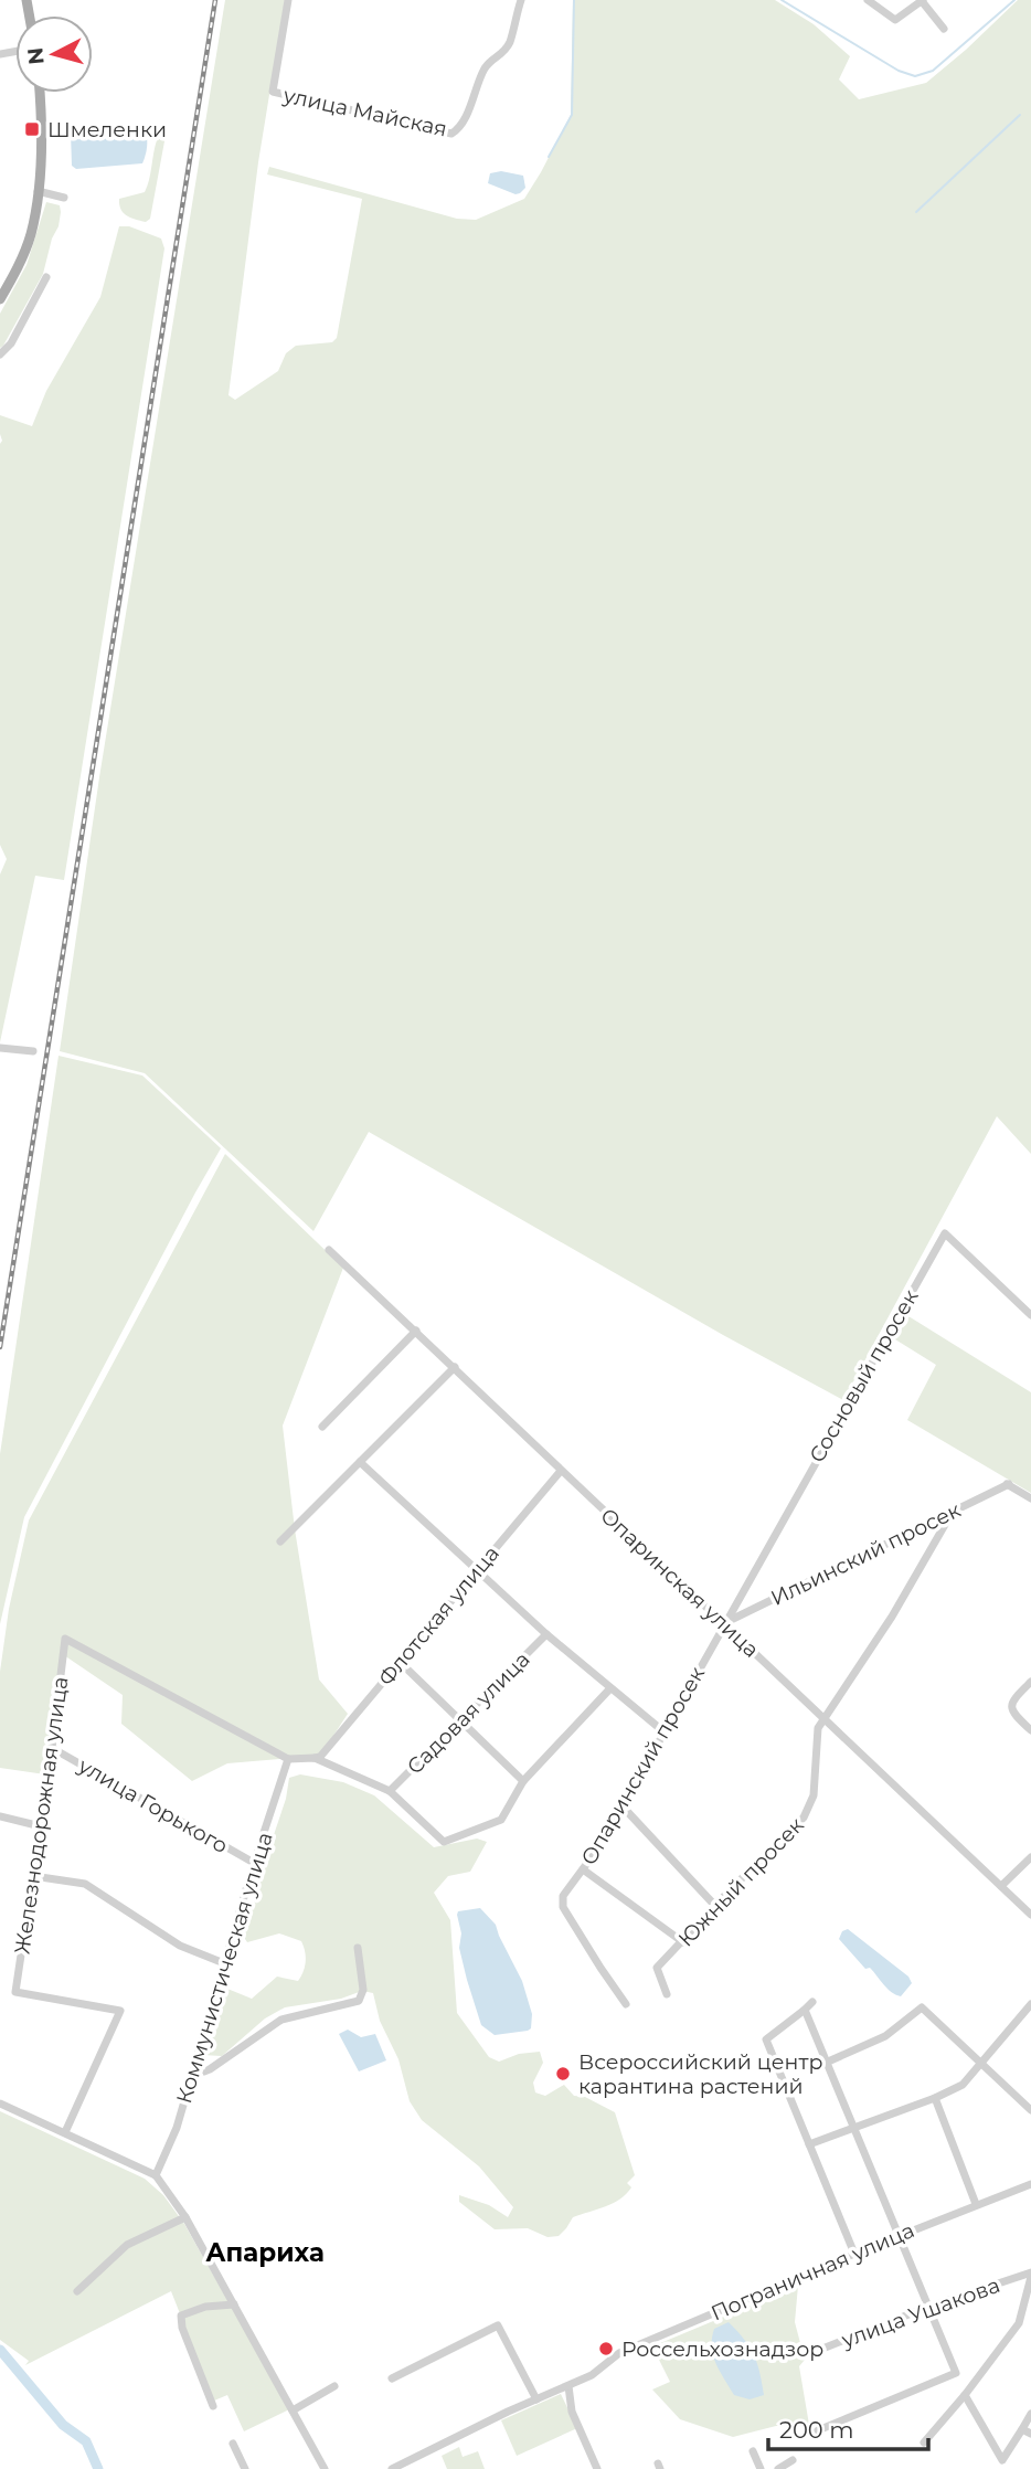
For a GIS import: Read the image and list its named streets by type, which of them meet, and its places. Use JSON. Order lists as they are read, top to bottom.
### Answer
{
  "streets": {
    "street": [
      "улица Майская",
      "Сосновый просек",
      "Ильинский просек",
      "Опаринская улица",
      "Флотская улица",
      "Садовая улица",
      "Опаринский просек",
      "улица Горького",
      "Железнодорожная улица",
      "Южный просек",
      "Коммунистическая улица",
      "Пограничная улица",
      "улица Ушакова"
    ]
  },
  "crossings": [
    ["Сосновый просек", "Ильинский просек"],
    ["Сосновый просек", "Опаринская улица"],
    ["Сосновый просек", "Опаринский просек"],
    ["Ильинский просек", "Опаринская улица"],
    ["Ильинский просек", "Опаринский просек"],
    ["Ильинский просек", "Южный просек"],
    ["Опаринская улица", "Флотская улица"],
    ["Опаринская улица", "Опаринский просек"],
    ["Опаринская улица", "Южный просек"],
    ["улица Горького", "Железнодорожная улица"],
    ["улица Горького", "Коммунистическая улица"],
    ["Железнодорожная улица", "Коммунистическая улица"]
  ],
  "districts": ["Апариха"],
  "places": {
    "transit": ["Шмеленки"],
    "other": ["Всероссийский центр карантина растений", "Россельхознадзор"]
  },
  "scale_bar": "200 m",
  "north": "left"
}
